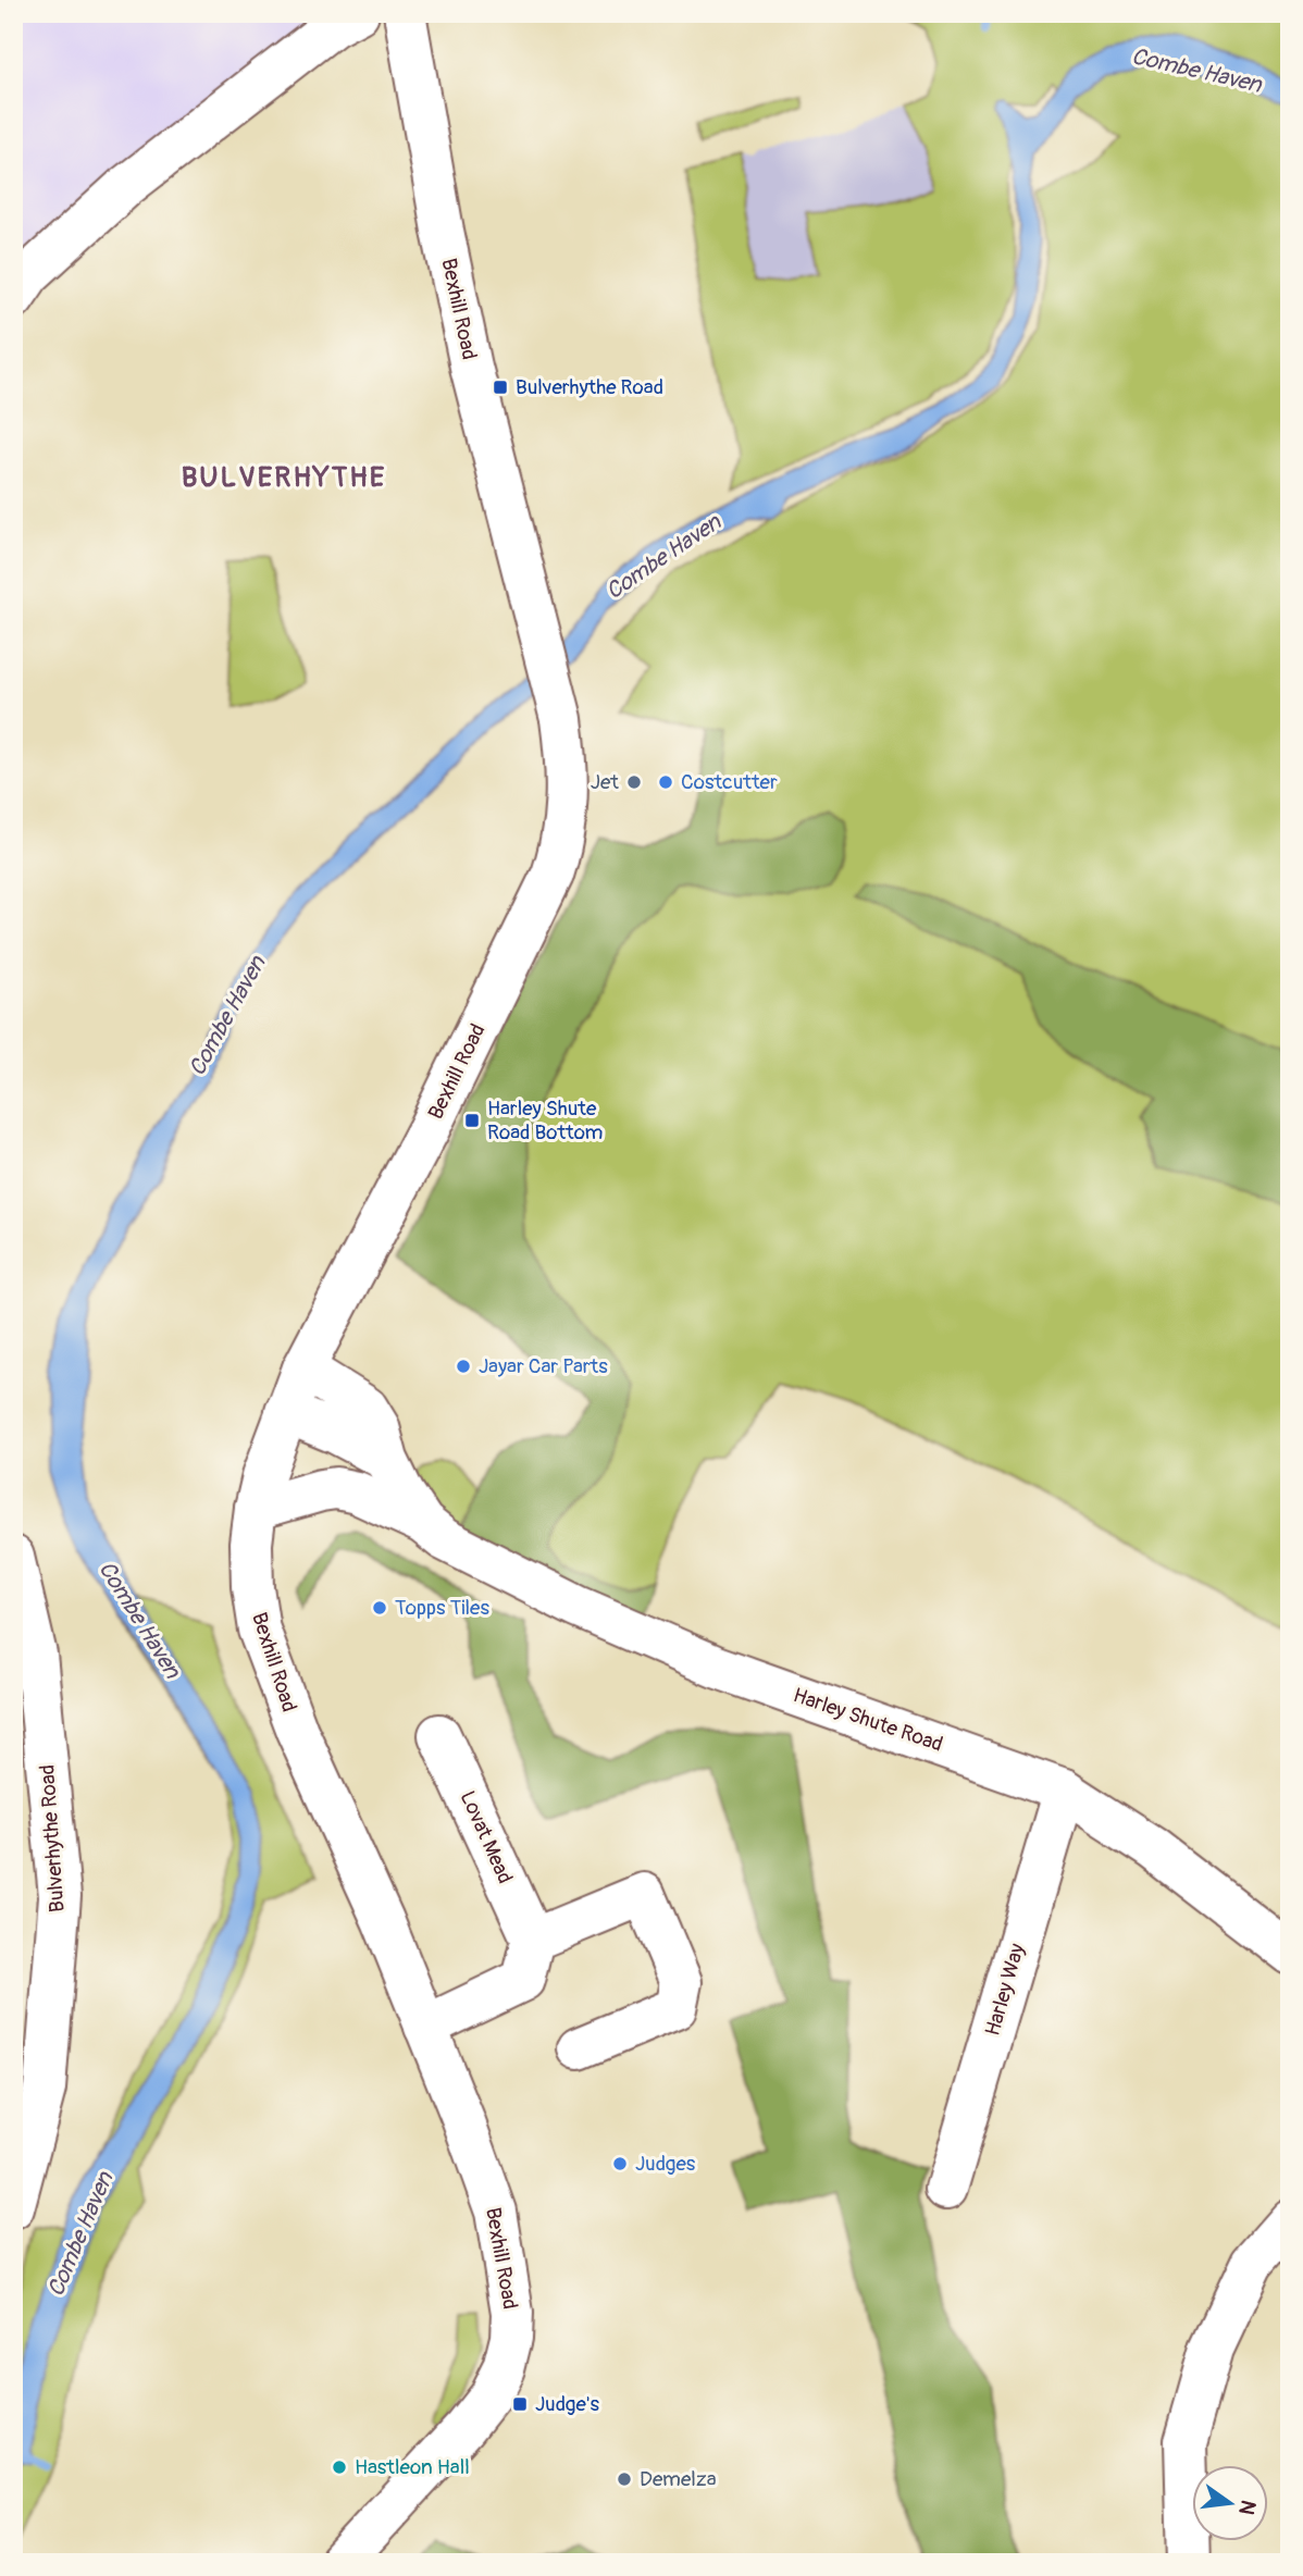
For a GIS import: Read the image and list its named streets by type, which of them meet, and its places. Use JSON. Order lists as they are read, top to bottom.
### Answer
{
  "streets": {
    "main road": [
      "Bexhill Road",
      "Harley Shute Road",
      "Lovat Mead",
      "Bulverhythe Road",
      "Harley Way"
    ]
  },
  "crossings": [
    ["Bexhill Road", "Harley Shute Road"],
    ["Harley Shute Road", "Harley Way"]
  ],
  "districts": ["BULVERHYTHE"],
  "water": ["Combe Haven"],
  "places": {
    "transit": ["Bulverhythe Road", "Harley Shute Road Bottom", "Judge's"],
    "other": [
      "Jet",
      "Costcutter",
      "Jayar Car Parts",
      "Topps Tiles",
      "Judges",
      "Hastleon Hall",
      "Demelza"
    ]
  },
  "north": "right"
}
